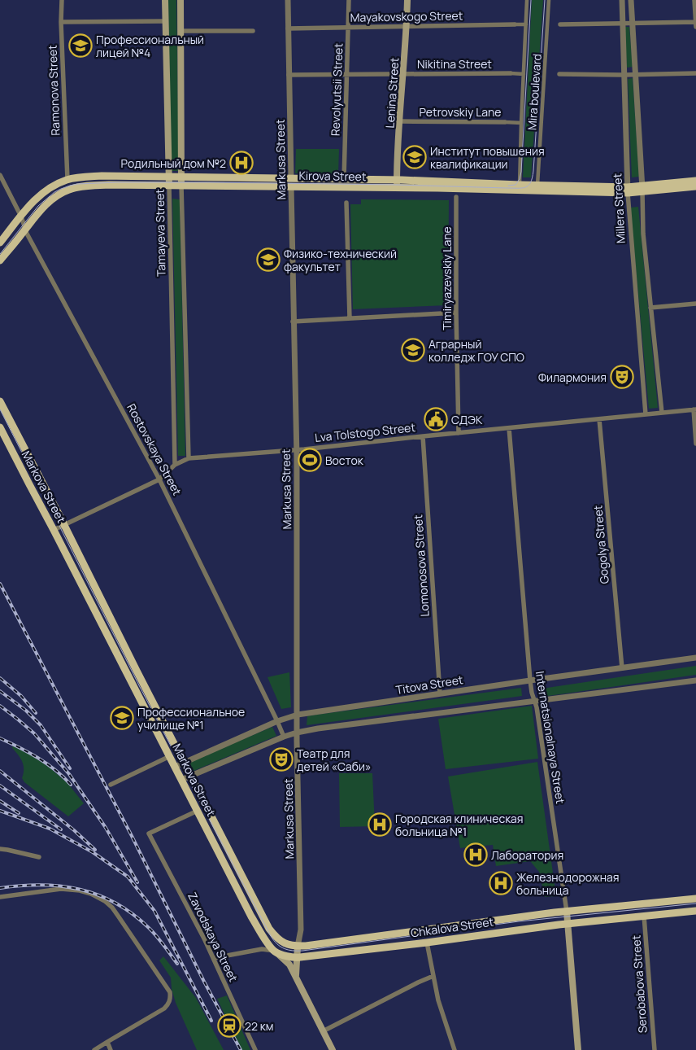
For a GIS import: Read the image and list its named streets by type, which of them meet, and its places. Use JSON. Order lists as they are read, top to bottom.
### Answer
{
  "streets": {
    "main road": [
      "Lenina Street",
      "Markusa Street",
      "Kirova Street",
      "Tamayeva Street",
      "Markova Street",
      "Internatsionalnaya Street",
      "Chkalova Street"
    ],
    "street": [
      "Mayakovskogo Street",
      "Nikitina Street",
      "Revolyutsii Street",
      "Ramonova Street",
      "Mira boulevard",
      "Petrovskiy Lane",
      "Millera Street",
      "Timiryazevskiy Lane",
      "Lva Tolstogo Street",
      "Rostovskaya Street",
      "Gogolya Street",
      "Lomonosova Street",
      "Titova Street",
      "Zavodskaya Street",
      "Serobabova Street"
    ]
  },
  "crossings": [
    ["Mayakovskogo Street", "Revolyutsii Street"],
    ["Mayakovskogo Street", "Mira boulevard"],
    ["Mayakovskogo Street", "Lenina Street"],
    ["Mayakovskogo Street", "Markusa Street"],
    ["Nikitina Street", "Revolyutsii Street"],
    ["Nikitina Street", "Mira boulevard"],
    ["Nikitina Street", "Lenina Street"],
    ["Nikitina Street", "Markusa Street"],
    ["Revolyutsii Street", "Kirova Street"],
    ["Ramonova Street", "Kirova Street"],
    ["Mira boulevard", "Petrovskiy Lane"],
    ["Mira boulevard", "Kirova Street"],
    ["Lenina Street", "Petrovskiy Lane"],
    ["Lenina Street", "Kirova Street"],
    ["Markusa Street", "Kirova Street"],
    ["Markusa Street", "Lva Tolstogo Street"],
    ["Markusa Street", "Markova Street"],
    ["Markusa Street", "Titova Street"],
    ["Markusa Street", "Chkalova Street"],
    ["Kirova Street", "Millera Street"],
    ["Kirova Street", "Tamayeva Street"],
    ["Kirova Street", "Rostovskaya Street"],
    ["Millera Street", "Lva Tolstogo Street"],
    ["Tamayeva Street", "Lva Tolstogo Street"],
    ["Timiryazevskiy Lane", "Lva Tolstogo Street"],
    ["Lva Tolstogo Street", "Rostovskaya Street"],
    ["Lva Tolstogo Street", "Markova Street"],
    ["Lva Tolstogo Street", "Gogolya Street"],
    ["Lva Tolstogo Street", "Lomonosova Street"],
    ["Lva Tolstogo Street", "Internatsionalnaya Street"],
    ["Rostovskaya Street", "Titova Street"],
    ["Markova Street", "Titova Street"],
    ["Markova Street", "Chkalova Street"],
    ["Markova Street", "Zavodskaya Street"],
    ["Gogolya Street", "Titova Street"],
    ["Lomonosova Street", "Titova Street"],
    ["Titova Street", "Internatsionalnaya Street"],
    ["Internatsionalnaya Street", "Chkalova Street"],
    ["Chkalova Street", "Zavodskaya Street"],
    ["Chkalova Street", "Serobabova Street"]
  ],
  "places": {
    "school or university": [
      "Профессиональный лицей №4",
      "Институт повышения квалификации",
      "Физико-технический факультет",
      "Аграрный колледж ГОУ СПО",
      "Профессиональное училище №1"
    ],
    "hospital": [
      "Родильный дом №2",
      "Городская клиническая больница №1",
      "Лаборатория",
      "Железнодорожная больница"
    ],
    "theatre": ["Филармония", "Театр для детей «Саби»"],
    "public building": ["СДЭК"],
    "sports": ["Восток"],
    "station": ["22 км"]
  }
}
